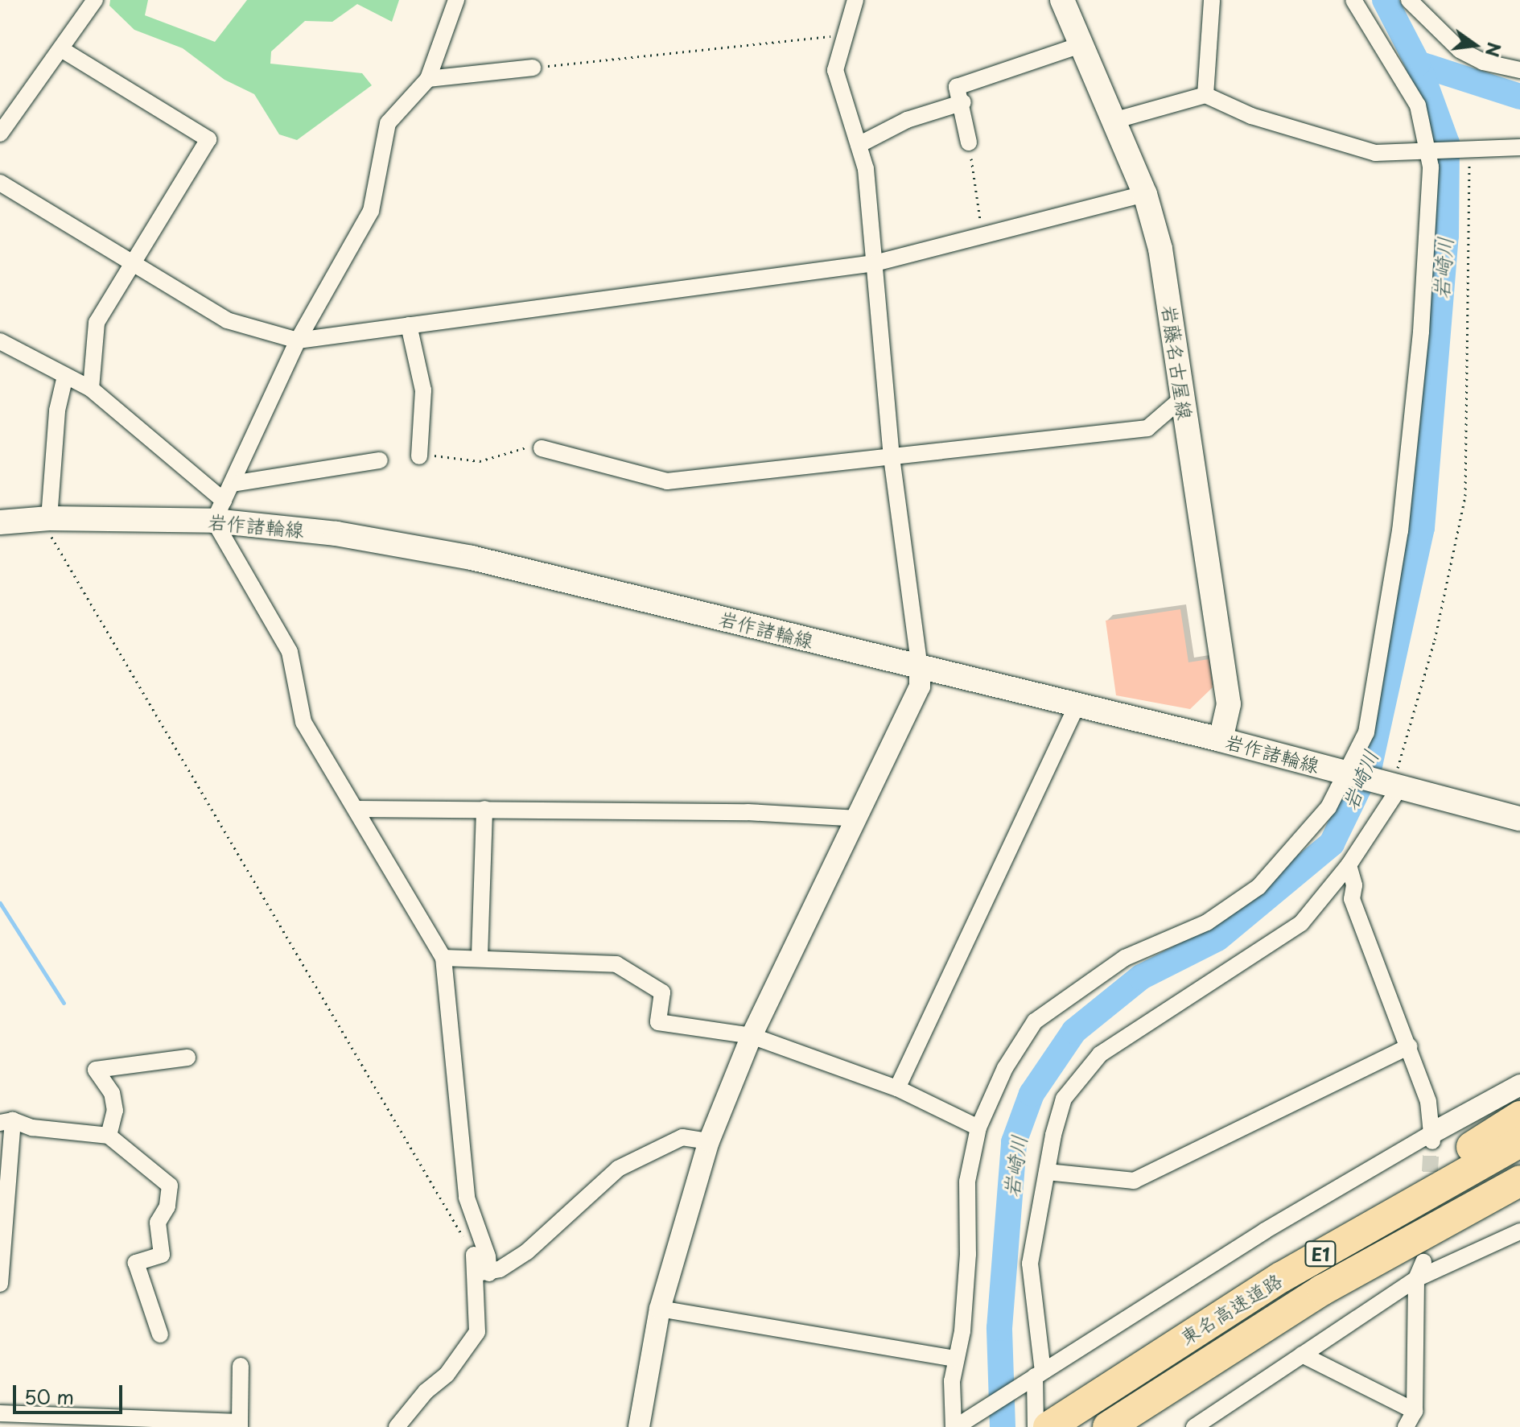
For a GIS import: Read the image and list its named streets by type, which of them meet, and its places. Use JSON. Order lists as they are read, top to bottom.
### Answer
{
  "streets": {
    "highway": ["E1", "東名高速道路"],
    "main road": ["岩藤名古屋線", "岩作諸輪線"]
  },
  "crossings": [
    ["岩藤名古屋線", "岩作諸輪線"]
  ],
  "water": ["岩崎川"],
  "scale_bar": "50 m",
  "north": "right"
}
